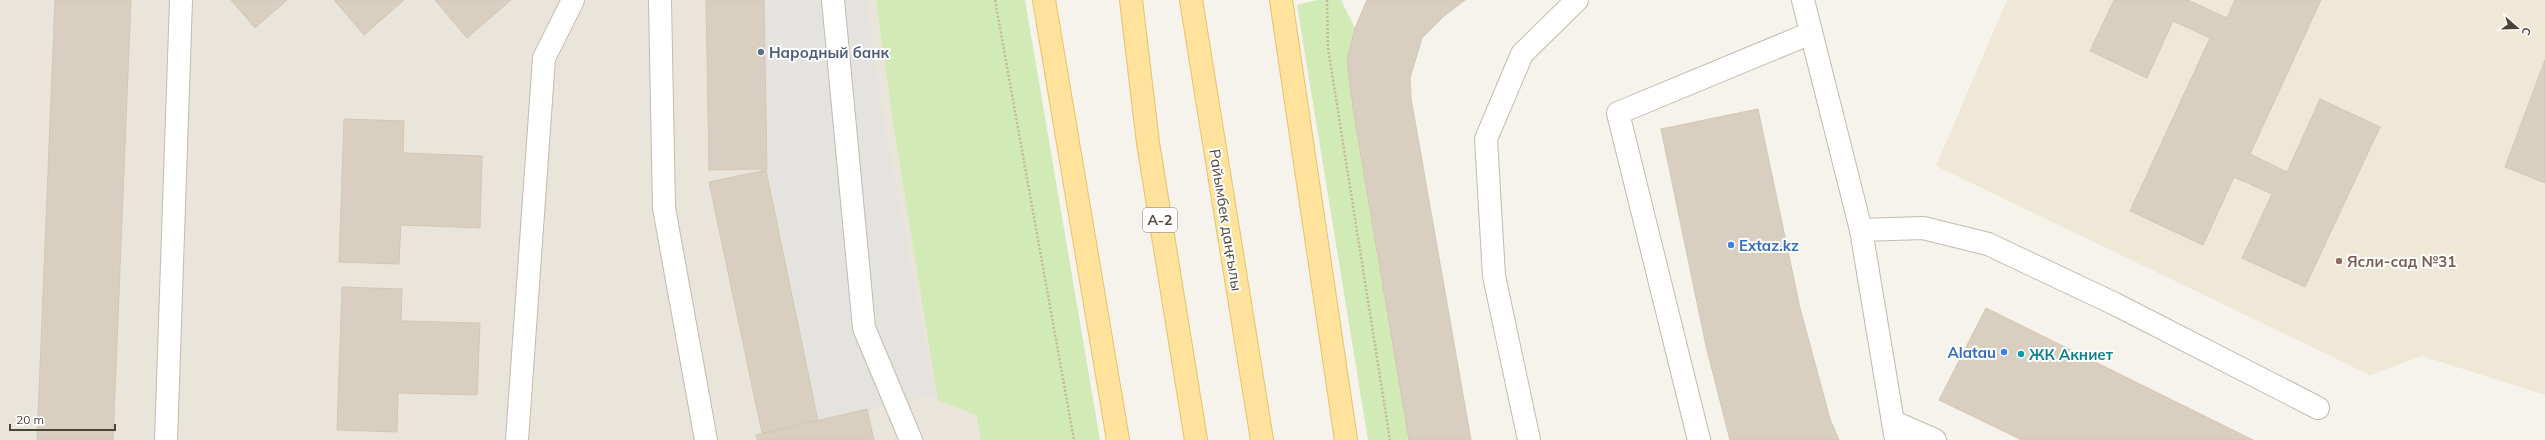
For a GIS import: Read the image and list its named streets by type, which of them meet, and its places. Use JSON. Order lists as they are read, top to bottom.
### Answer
{
  "streets": {
    "main road": ["A-2", "Райымбек даңғылы"]
  },
  "places": [
    "Народный банк",
    "Extaz.kz",
    "Ясли-сад №31",
    "Alatau",
    "ЖК Акниет"
  ],
  "scale_bar": "20 m",
  "north": "right"
}
